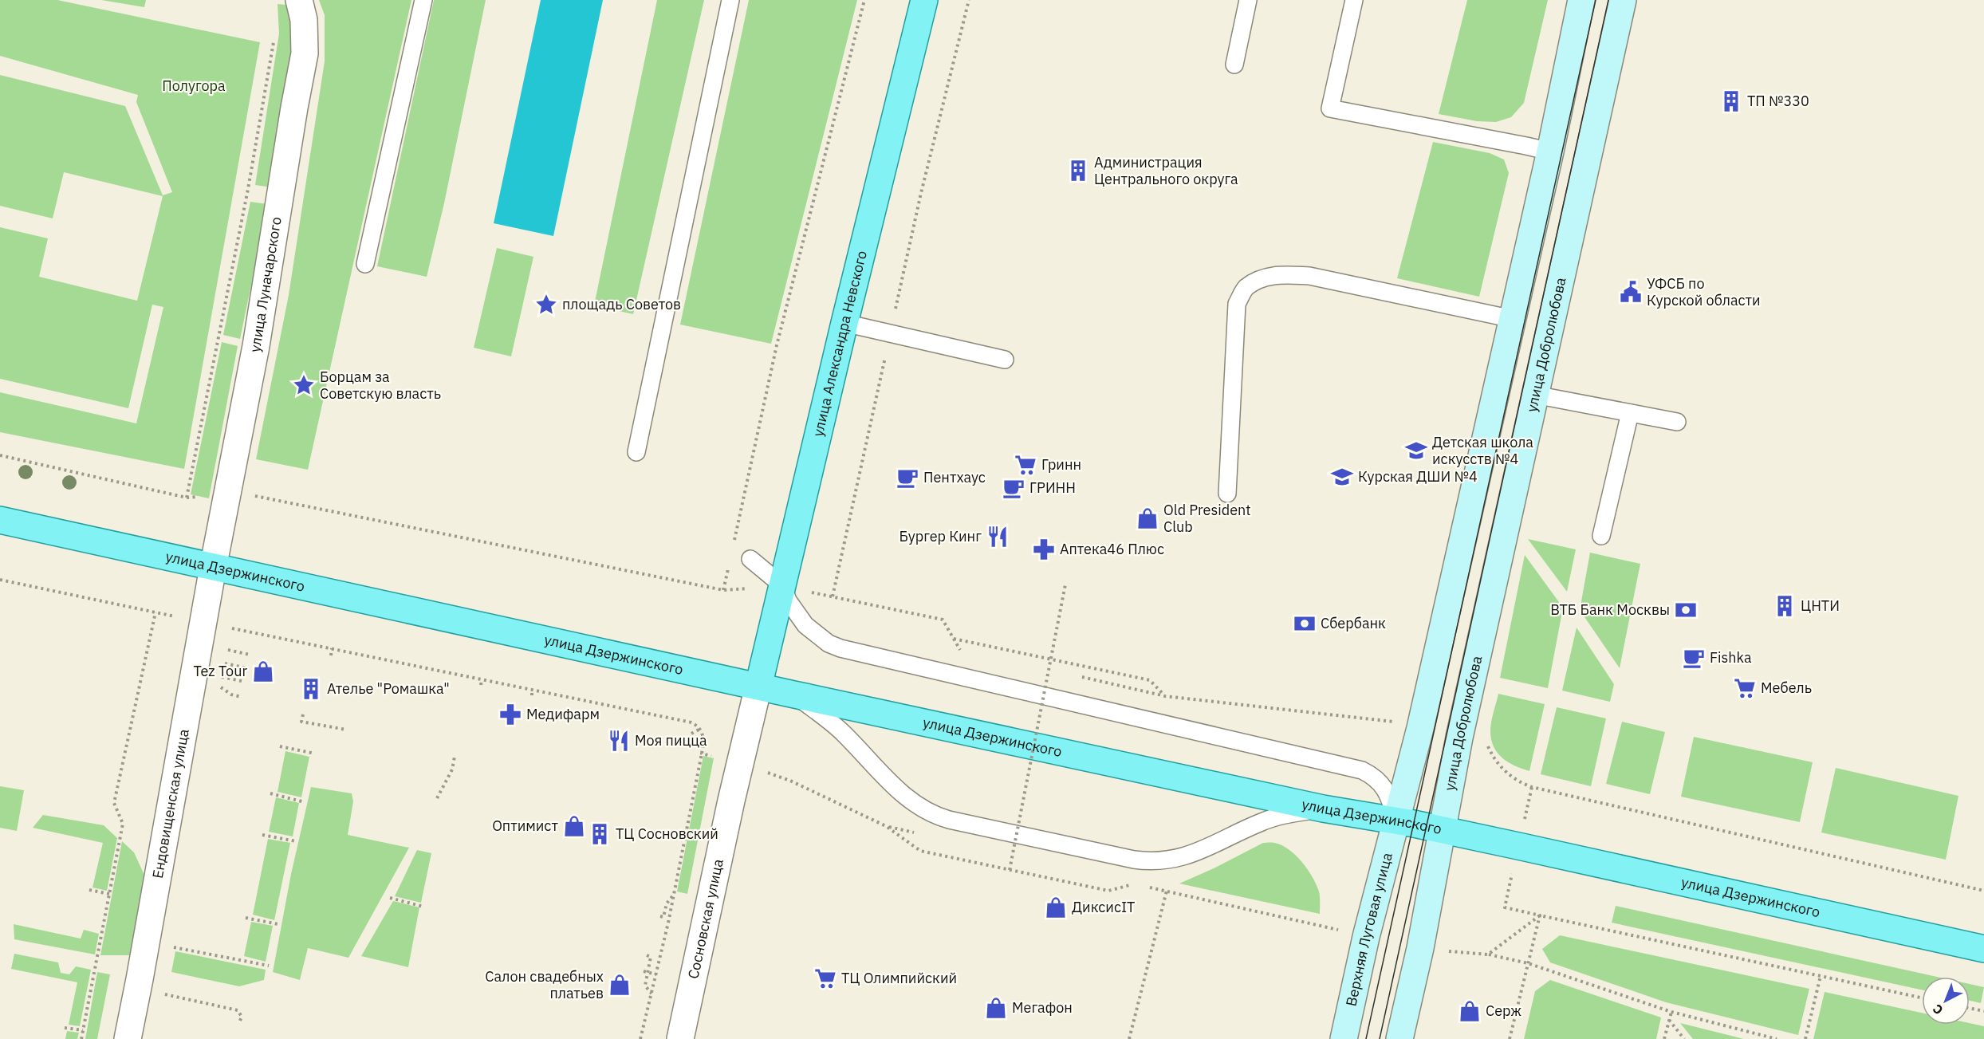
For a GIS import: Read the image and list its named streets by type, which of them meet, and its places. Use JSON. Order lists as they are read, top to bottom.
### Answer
{
  "streets": {
    "main road": [
      "улица Александра Невского",
      "улица Добролюбова",
      "улица Дзержинского",
      "Верхняя Луговая улица"
    ],
    "street": ["улица Луначарского", "Ендовищенская улица", "Сосновская улица"]
  },
  "crossings": [
    ["улица Луначарского", "улица Дзержинского"],
    ["улица Луначарского", "Ендовищенская улица"],
    ["улица Александра Невского", "улица Дзержинского"],
    ["улица Александра Невского", "Сосновская улица"],
    ["улица Добролюбова", "улица Дзержинского"],
    ["улица Дзержинского", "Ендовищенская улица"],
    ["улица Дзержинского", "Сосновская улица"],
    ["улица Дзержинского", "Верхняя Луговая улица"]
  ],
  "parks": ["Полугора"],
  "places": {
    "building": [
      "ТП №330",
      "Администрация Центрального округа",
      "ЦНТИ",
      "Ателье \"Ромашка\"",
      "ТЦ Сосновский"
    ],
    "public building": ["УФСБ по Курской области"],
    "place": ["площадь Советов", "Борцам за Советскую власть"],
    "school or university": ["Детская школа искусств №4", "Курская ДШИ №4"],
    "supermarket": ["Гринн", "Мебель", "ТЦ Олимпийский"],
    "cafe": ["Пентхаус", "ГРИНН", "Fishka"],
    "shop": [
      "Old President Club",
      "Tez Tour",
      "Оптимист",
      "ДиксисIT",
      "Салон свадебных платьев",
      "Мегафон",
      "Серж"
    ],
    "restaurant": ["Бургер Кинг", "Моя пицца"],
    "pharmacy": ["Аптека46 Плюс", "Медифарм"],
    "bank": ["ВТБ Банк Москвы", "Сбербанк"]
  },
  "north": "bottom left"
}
